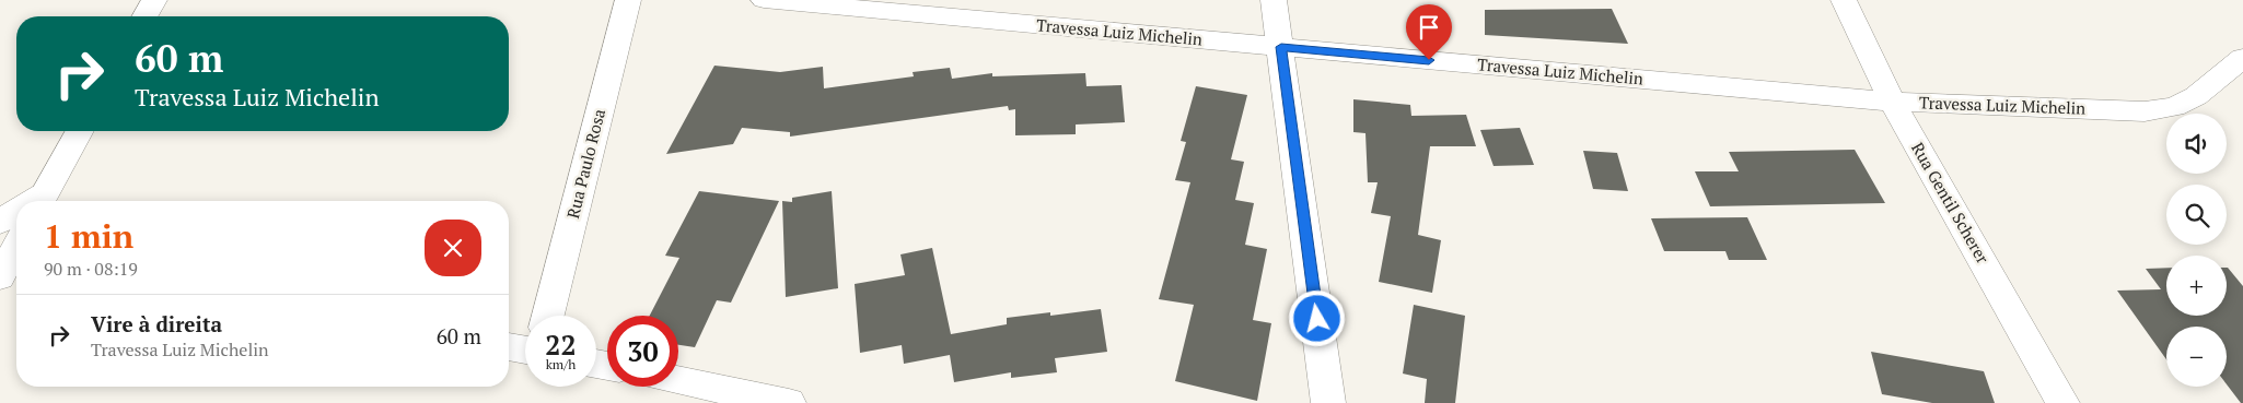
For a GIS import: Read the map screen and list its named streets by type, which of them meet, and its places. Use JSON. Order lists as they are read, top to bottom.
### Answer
{
  "streets": {
    "street": ["Travessa Luiz Michelin", "Rua Paulo Rosa", "Rua Gentil Scherer"]
  },
  "crossings": [
    ["Travessa Luiz Michelin", "Rua Gentil Scherer"]
  ],
  "page": {
    "turn": ["60 m", "Travessa Luiz Michelin"],
    "map_buttons": ["+", "−"],
    "heading": ["1 min", "90 m · 08:19"],
    "list": [
      {
        "name": "Vire à direita",
        "note": "Travessa Luiz Michelin",
        "value": "60 m"
      }
    ],
    "speed": "22 km/h",
    "limit": "30"
  }
}
